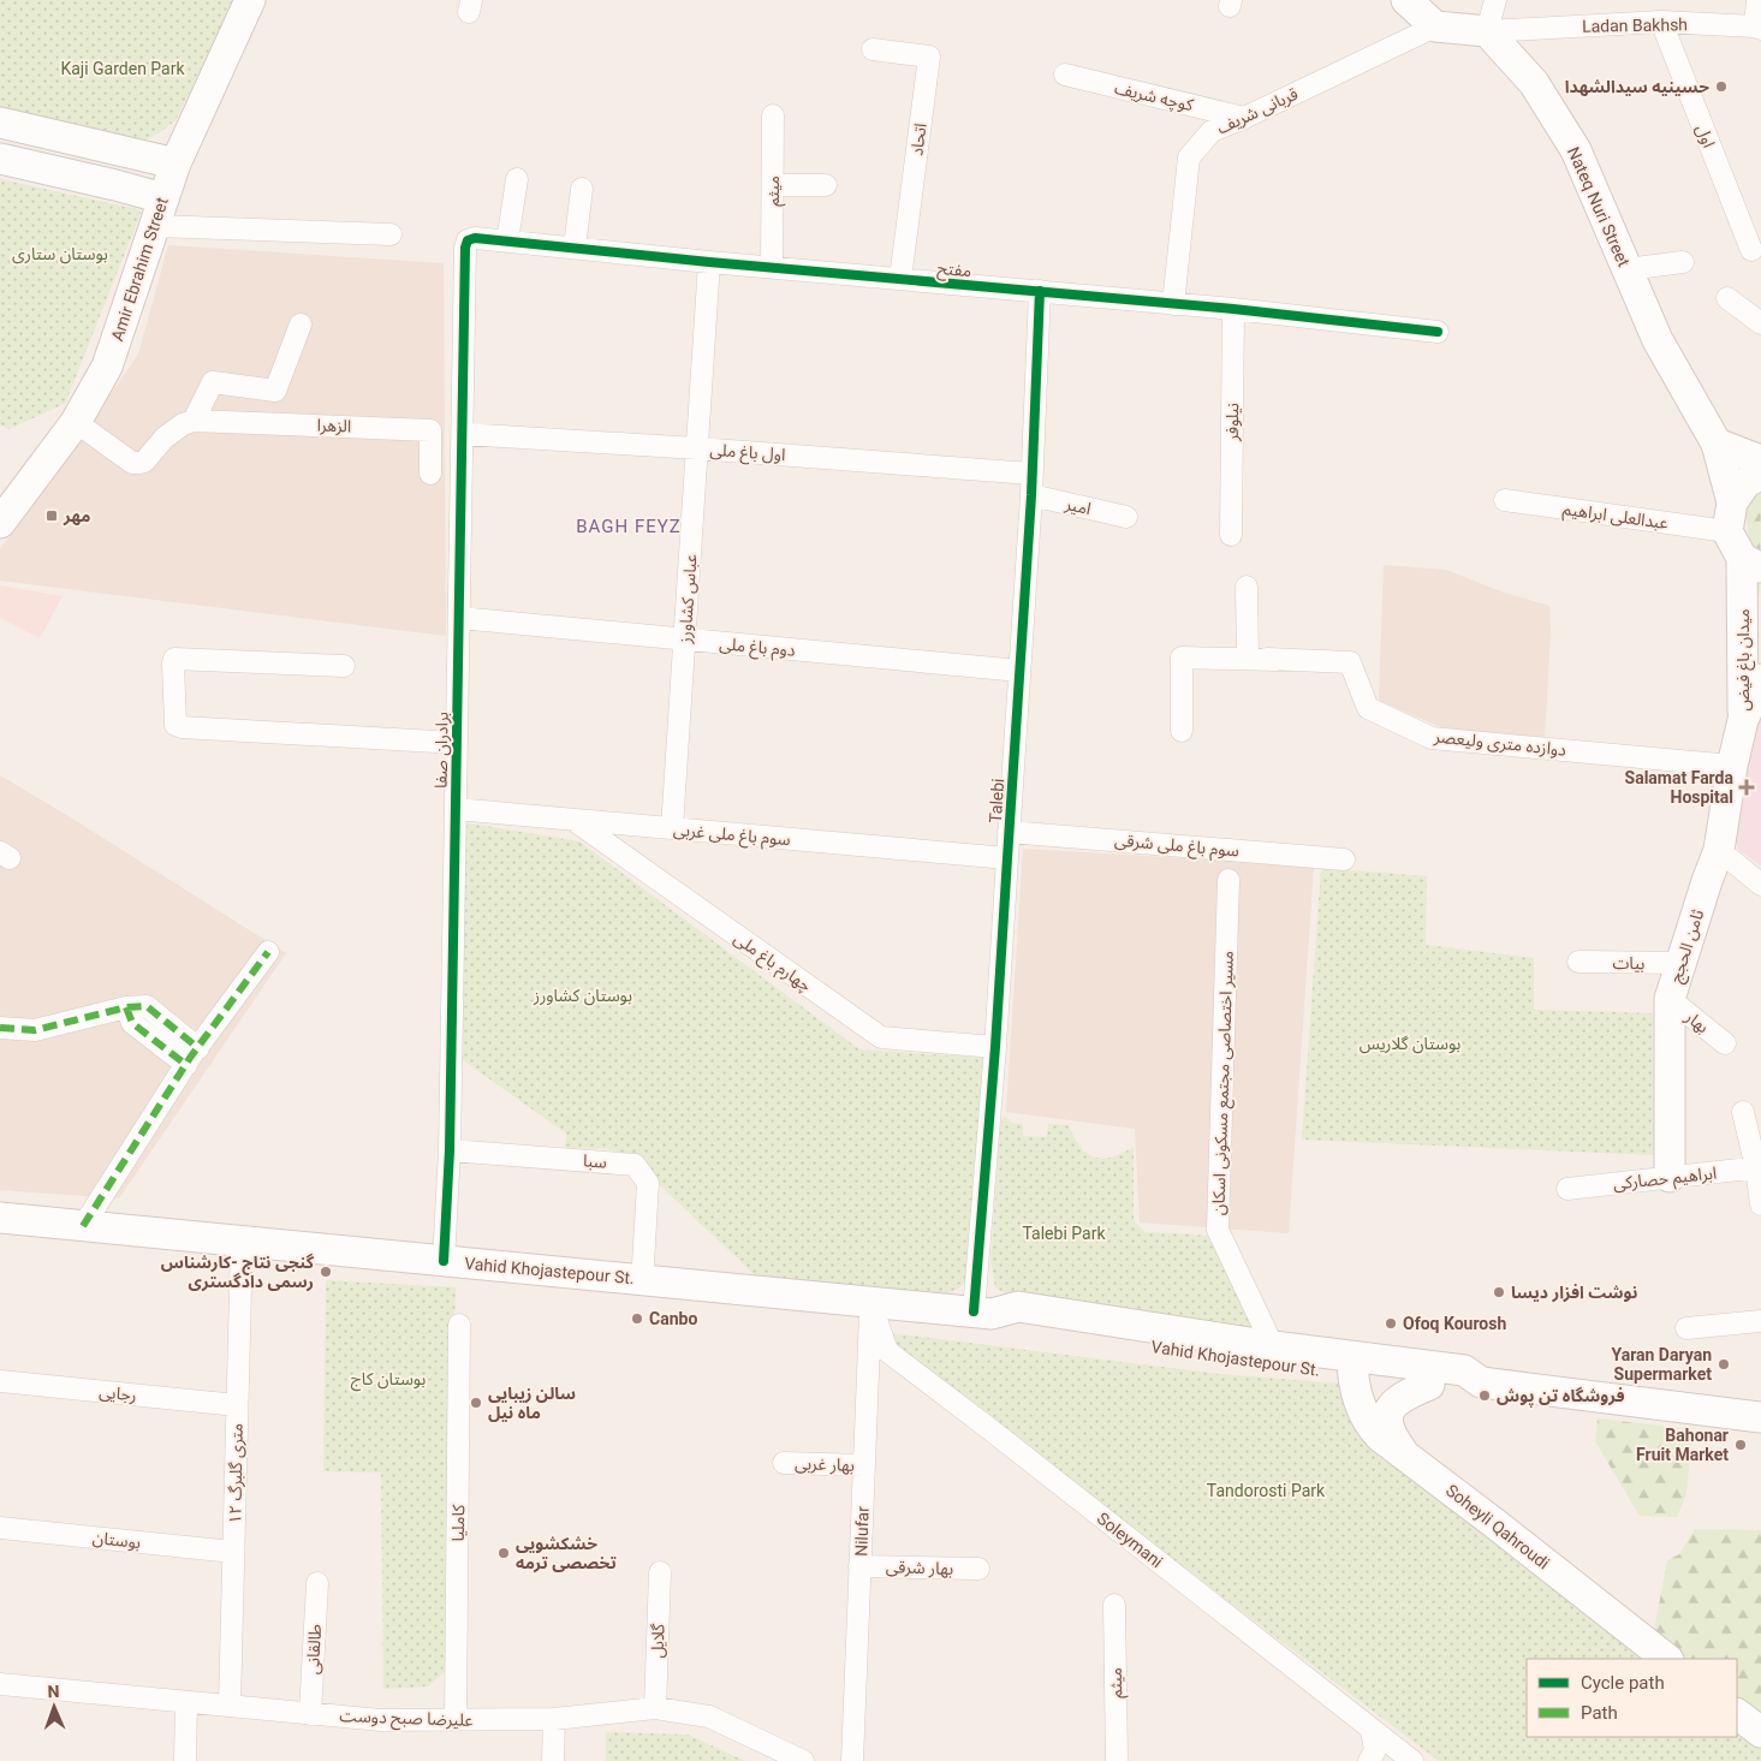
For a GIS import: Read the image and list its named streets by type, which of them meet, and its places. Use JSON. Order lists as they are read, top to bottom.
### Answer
{
  "streets": {
    "main road": [
      "Nateq Nuri Street",
      "Amir Ebrahim Street",
      "میدان باغ فیض",
      "ثامن الحجج",
      "Vahid Khojastepour St.",
      "Soheyli Qahroudi"
    ],
    "street": [
      "Ladan Bakhsh",
      "کوچه شریف",
      "قربانی شریف",
      "اول",
      "اتحاد",
      "میثم",
      "مفتح",
      "نیلوفر",
      "الزهرا",
      "اول باغ ملی",
      "امیر",
      "عبدالعلی ابراهیم",
      "عباس کشاورز",
      "دوم باغ ملی",
      "دوازده متری ولیعصر",
      "برادران صفا",
      "Talebi",
      "سوم باغ ملی غربی",
      "سوم باغ ملی شرقی",
      "چهارم باغ ملی",
      "بیات",
      "بهار",
      "مسیر اختصاصی مجتمع مسکونی اسکان",
      "سبا",
      "ابراهیم حصارکی",
      "رجایی",
      "بهار غربی",
      "۱۲ متری گلبرگ",
      "کاملیا",
      "Nilufar",
      "بوستان",
      "Soleymani",
      "بهار شرقی",
      "گلایل",
      "طالقانی",
      "علیرضا صبح دوست"
    ]
  },
  "crossings": [
    ["Ladan Bakhsh", "اول"],
    ["Ladan Bakhsh", "Nateq Nuri Street"],
    ["کوچه شریف", "قربانی شریف"],
    ["قربانی شریف", "مفتح"],
    ["اتحاد", "مفتح"],
    ["میثم", "مفتح"],
    ["مفتح", "نیلوفر"],
    ["مفتح", "عباس کشاورز"],
    ["مفتح", "برادران صفا"],
    ["مفتح", "Talebi"],
    ["اول باغ ملی", "عباس کشاورز"],
    ["اول باغ ملی", "برادران صفا"],
    ["اول باغ ملی", "Talebi"],
    ["امیر", "Talebi"],
    ["عباس کشاورز", "دوم باغ ملی"],
    ["عباس کشاورز", "سوم باغ ملی غربی"],
    ["دوم باغ ملی", "برادران صفا"],
    ["دوم باغ ملی", "Talebi"],
    ["میدان باغ فیض", "ثامن الحجج"],
    ["دوازده متری ولیعصر", "ثامن الحجج"],
    ["برادران صفا", "سوم باغ ملی غربی"],
    ["برادران صفا", "سبا"],
    ["برادران صفا", "Vahid Khojastepour St."],
    ["Talebi", "سوم باغ ملی غربی"],
    ["Talebi", "سوم باغ ملی شرقی"],
    ["Talebi", "چهارم باغ ملی"],
    ["Talebi", "Vahid Khojastepour St."],
    ["سوم باغ ملی غربی", "چهارم باغ ملی"],
    ["ثامن الحجج", "بیات"],
    ["ثامن الحجج", "بهار"],
    ["ثامن الحجج", "ابراهیم حصارکی"],
    ["مسیر اختصاصی مجتمع مسکونی اسکان", "Vahid Khojastepour St."],
    ["Vahid Khojastepour St.", "۱۲ متری گلبرگ"],
    ["Vahid Khojastepour St.", "Soheyli Qahroudi"],
    ["Vahid Khojastepour St.", "Nilufar"],
    ["Vahid Khojastepour St.", "Soleymani"],
    ["رجایی", "۱۲ متری گلبرگ"],
    ["بهار غربی", "Nilufar"],
    ["۱۲ متری گلبرگ", "بوستان"],
    ["۱۲ متری گلبرگ", "علیرضا صبح دوست"],
    ["کاملیا", "علیرضا صبح دوست"],
    ["Nilufar", "Soleymani"],
    ["Nilufar", "بهار شرقی"],
    ["گلایل", "علیرضا صبح دوست"],
    ["طالقانی", "علیرضا صبح دوست"]
  ],
  "districts": ["BAGH FEYZ"],
  "parks": [
    "Kaji Garden Park",
    "بوستان ستاری",
    "بوستان کشاورز",
    "بوستان گلاریس",
    "Talebi Park",
    "بوستان کاج",
    "Tandorosti Park"
  ],
  "places": {
    "other": [
      "حسینیه سیدالشهدا",
      "گنجی نتاج -کارشناس رسمی دادگستری",
      "نوشت افزار دیسا",
      "Canbo",
      "Ofoq Kourosh",
      "Yaran Daryan Supermarket",
      "فروشگاه تن پوش",
      "سالن زیبایی ماه نیل",
      "Bahonar Fruit Market",
      "خشکشویی تخصصی ترمه"
    ],
    "transit": ["مهر"],
    "health": ["Salamat Farda Hospital"]
  },
  "legend": ["Cycle path", "Path"],
  "north": "top"
}
